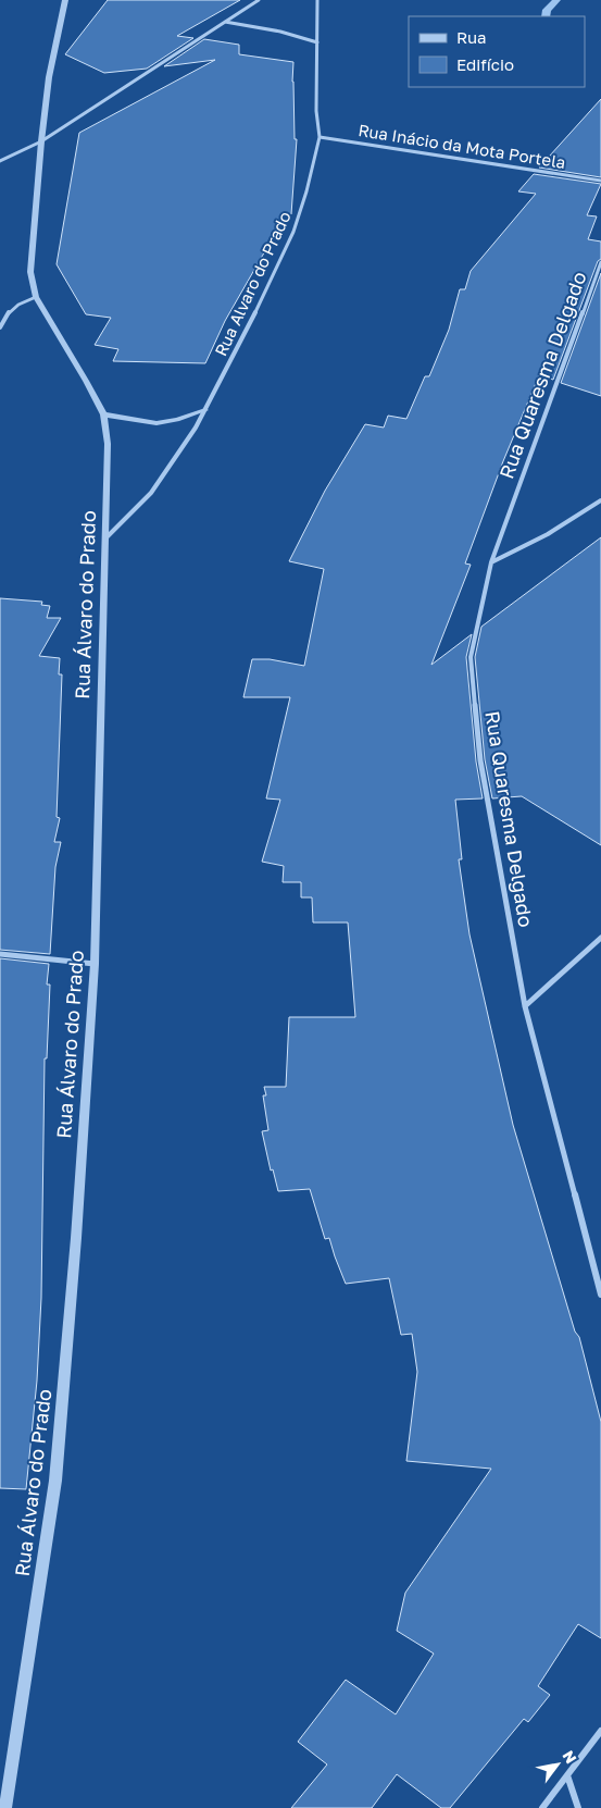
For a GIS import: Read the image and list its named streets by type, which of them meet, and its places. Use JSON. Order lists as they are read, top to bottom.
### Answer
{
  "streets": {
    "street": [
      "Rua Inácio da Mota Portela",
      "Rua Alvaro do Prado",
      "Rua Quaresma Delgado",
      "Rua Álvaro do Prado"
    ]
  },
  "crossings": [
    ["Rua Inácio da Mota Portela", "Rua Alvaro do Prado"],
    ["Rua Alvaro do Prado", "Rua Álvaro do Prado"]
  ],
  "legend": ["Rua", "Edifício"],
  "north": "top right"
}
